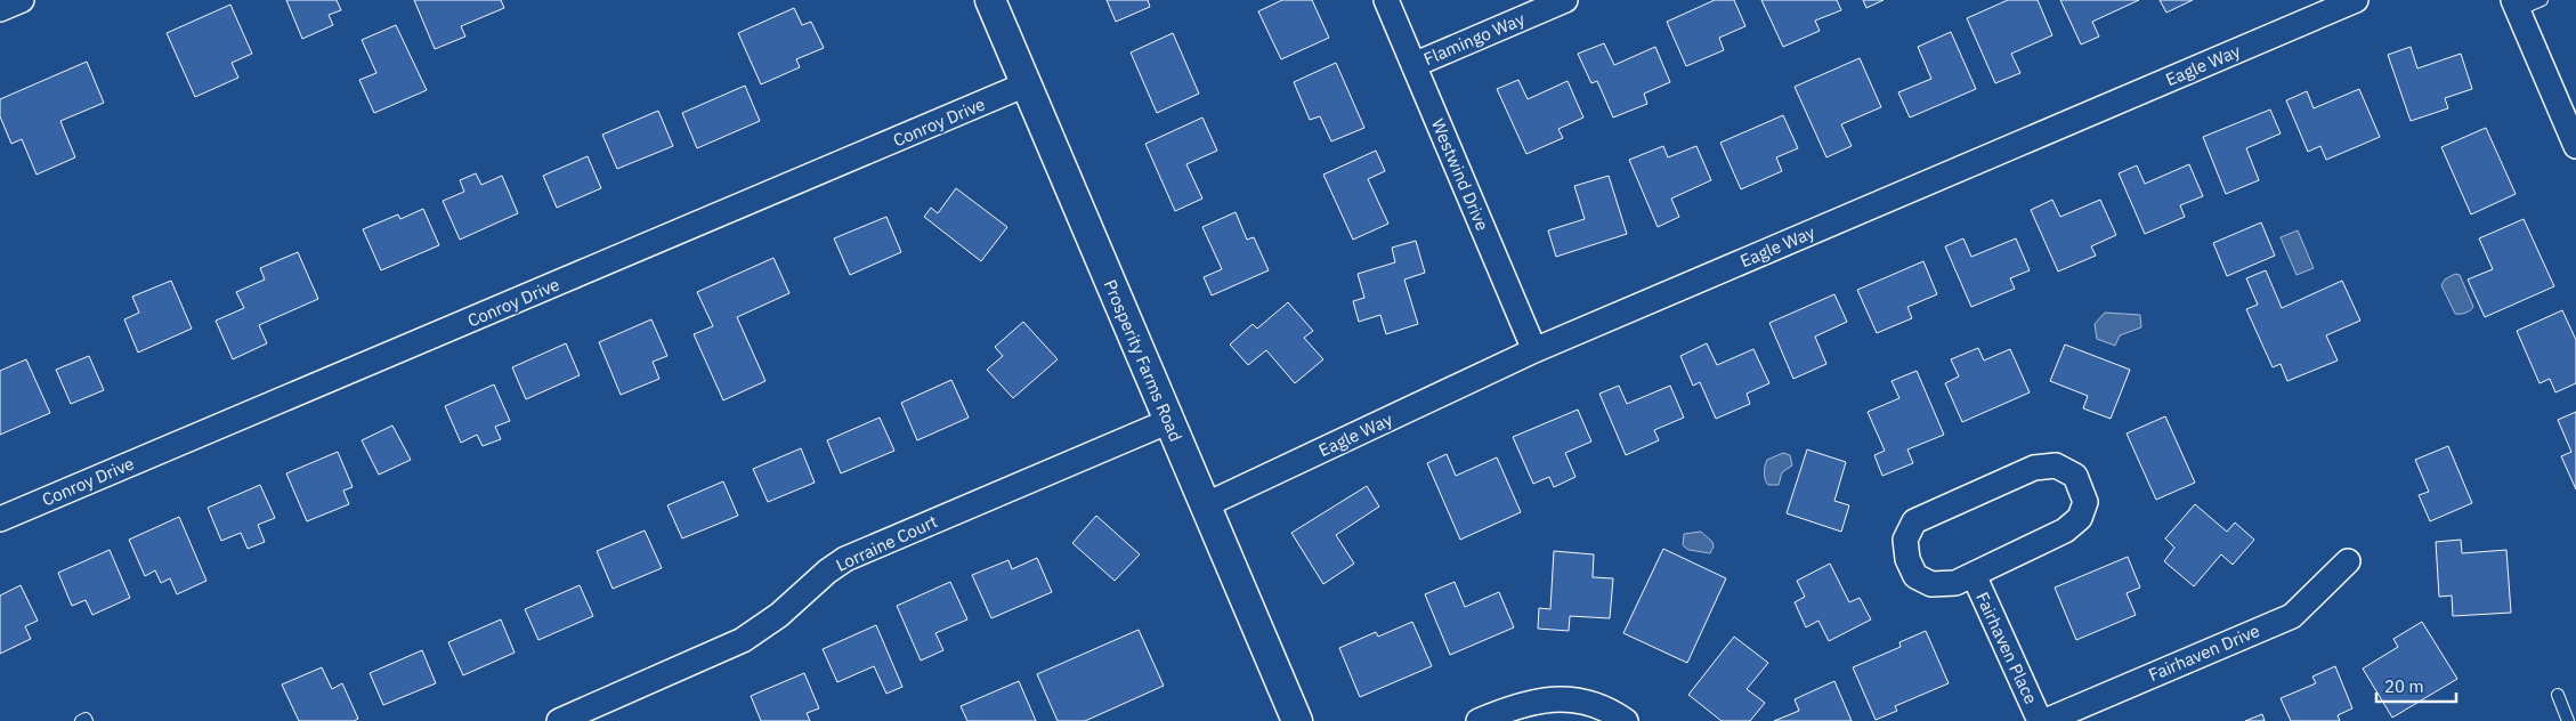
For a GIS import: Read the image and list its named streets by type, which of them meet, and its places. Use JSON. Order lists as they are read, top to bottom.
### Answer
{
  "streets": {
    "street": [
      "Flamingo Way",
      "Eagle Way",
      "Conroy Drive",
      "Westwind Drive",
      "Prosperity Farms Road",
      "Lorraine Court",
      "Fairhaven Place",
      "Fairhaven Drive"
    ]
  },
  "crossings": [
    ["Flamingo Way", "Westwind Drive"],
    ["Eagle Way", "Westwind Drive"],
    ["Eagle Way", "Prosperity Farms Road"],
    ["Conroy Drive", "Prosperity Farms Road"],
    ["Prosperity Farms Road", "Lorraine Court"]
  ],
  "scale_bar": "20 m"
}
